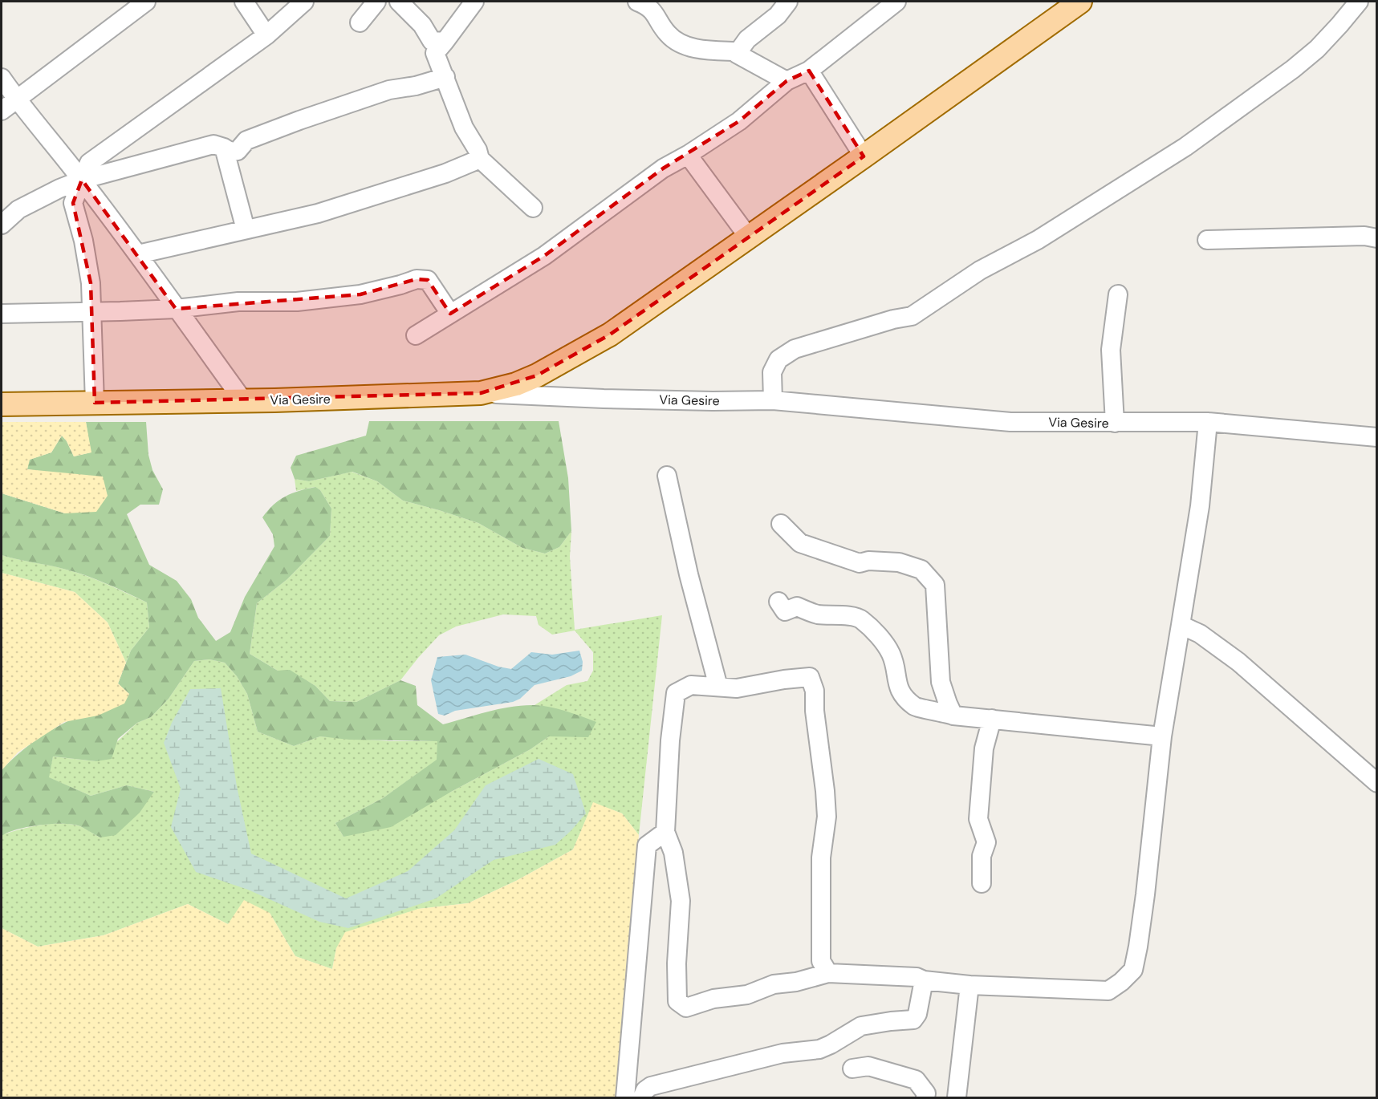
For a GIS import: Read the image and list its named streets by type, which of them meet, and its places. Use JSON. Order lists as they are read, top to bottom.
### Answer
{
  "streets": {
    "main road": ["Via Gesire"]
  }
}
